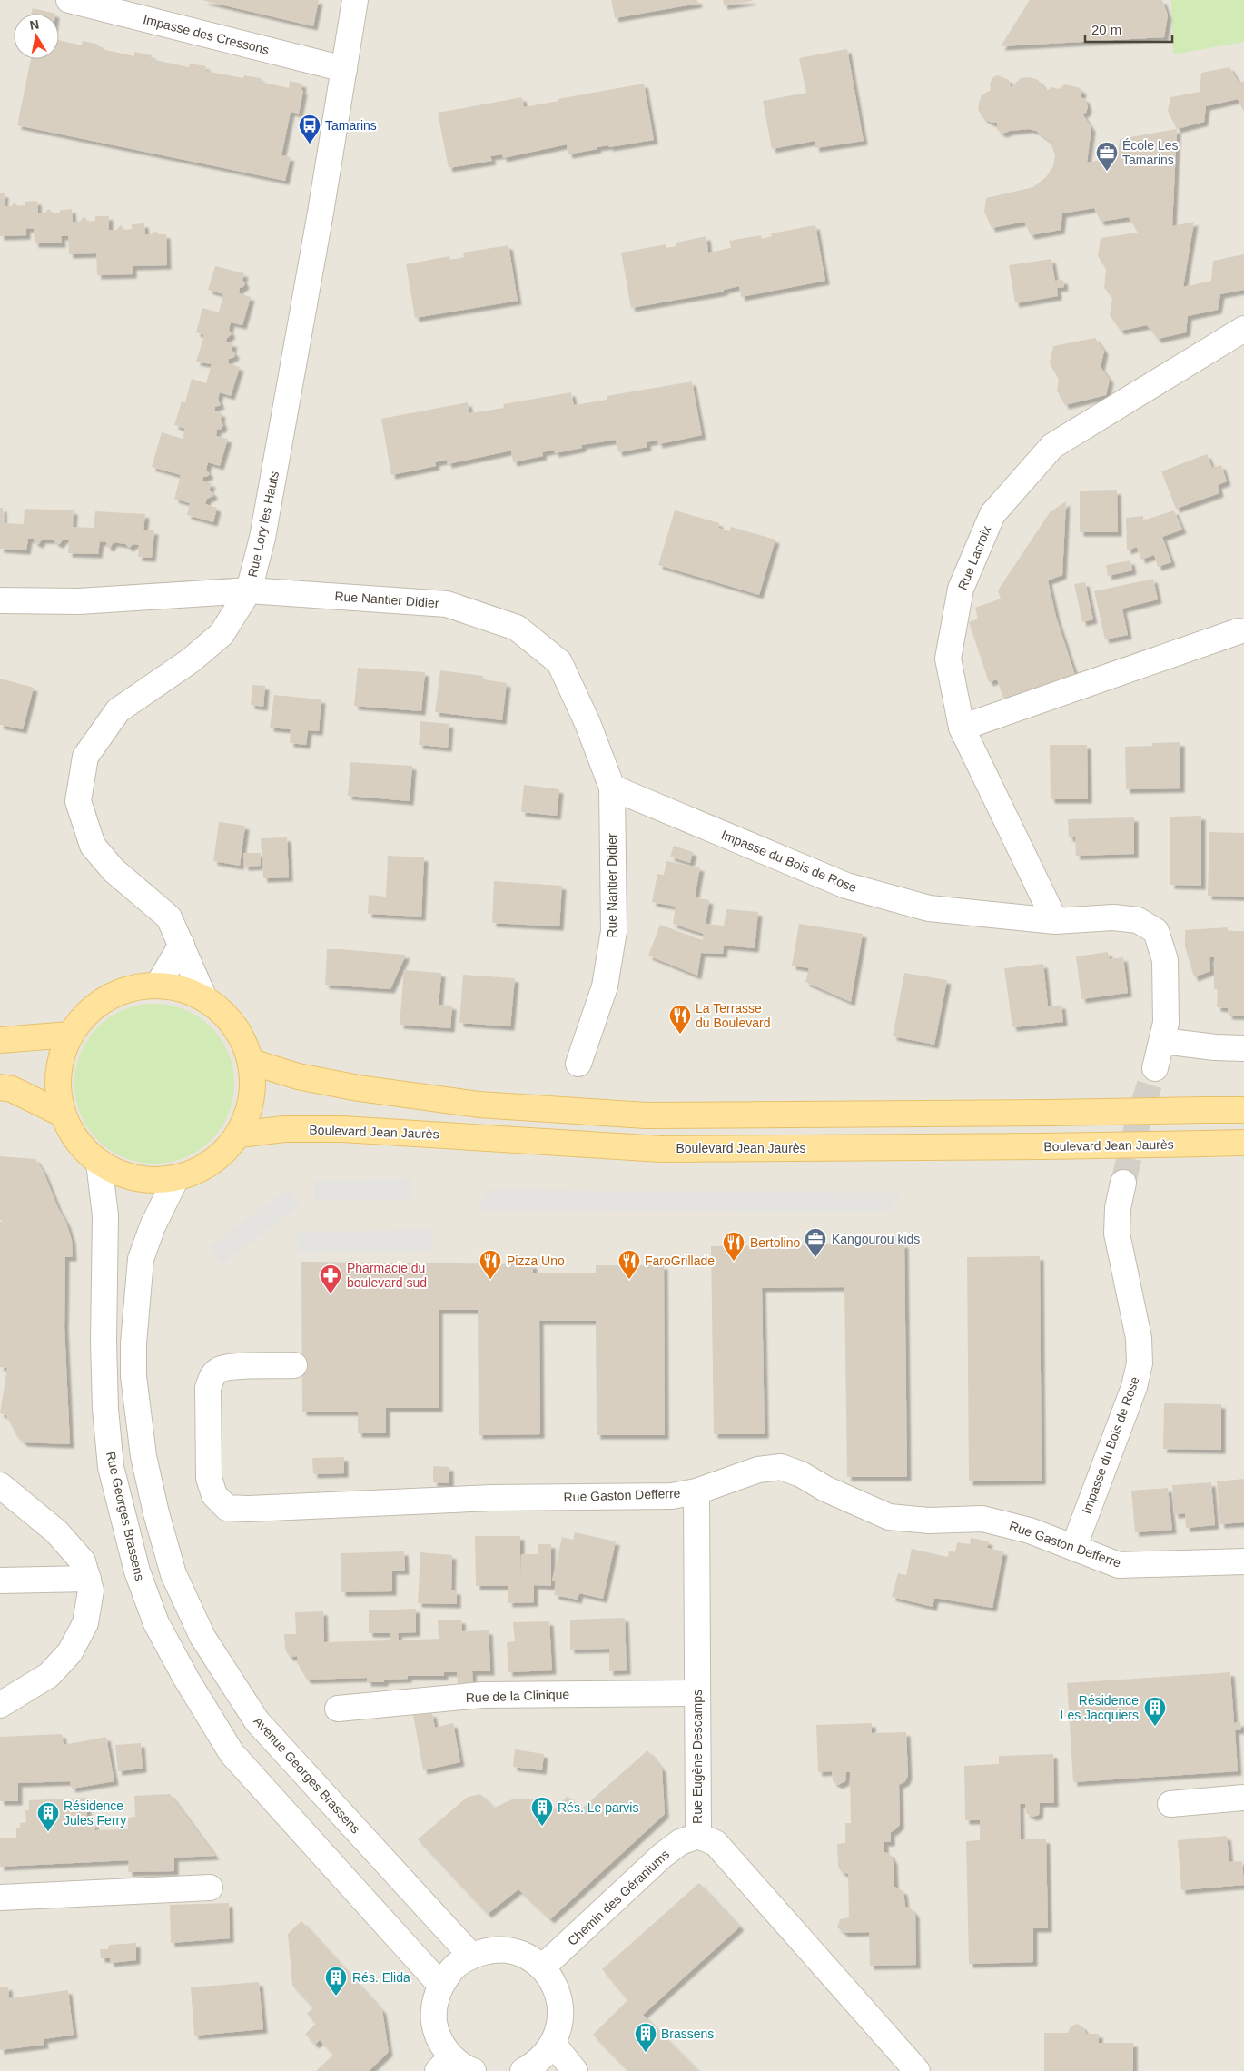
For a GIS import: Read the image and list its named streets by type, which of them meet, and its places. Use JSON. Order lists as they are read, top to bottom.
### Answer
{
  "streets": {
    "main road": ["Boulevard Jean Jaurès"],
    "street": [
      "Impasse des Cressons",
      "Rue Lory les Hauts",
      "Rue Lacroix",
      "Rue Nantier Didier",
      "Impasse du Bois de Rose",
      "Rue Gaston Defferre",
      "Rue Georges Brassens",
      "Rue de la Clinique",
      "Rue Eugène Descamps",
      "Avenue Georges Brassens",
      "Chemin des Géraniums"
    ]
  },
  "crossings": [
    ["Impasse des Cressons", "Rue Lory les Hauts"],
    ["Rue Lory les Hauts", "Rue Nantier Didier"],
    ["Rue Lacroix", "Impasse du Bois de Rose"],
    ["Rue Nantier Didier", "Impasse du Bois de Rose"],
    ["Impasse du Bois de Rose", "Rue Gaston Defferre"],
    ["Rue Gaston Defferre", "Rue Eugène Descamps"],
    ["Rue de la Clinique", "Rue Eugène Descamps"],
    ["Rue Eugène Descamps", "Chemin des Géraniums"]
  ],
  "places": {
    "bus stop": ["Tamarins"],
    "office": ["École Les Tamarins", "Kangourou kids"],
    "restaurant": [
      "La Terrasse du Boulevard",
      "Bertolino",
      "Pizza Uno",
      "FaroGrillade"
    ],
    "pharmacy": ["Pharmacie du boulevard sud"],
    "building": [
      "Résidence Les Jacquiers",
      "Rés. Le parvis",
      "Résidence Jules Ferry",
      "Rés. Elida",
      "Brassens"
    ]
  },
  "scale_bar": "20 m",
  "north": "top"
}
